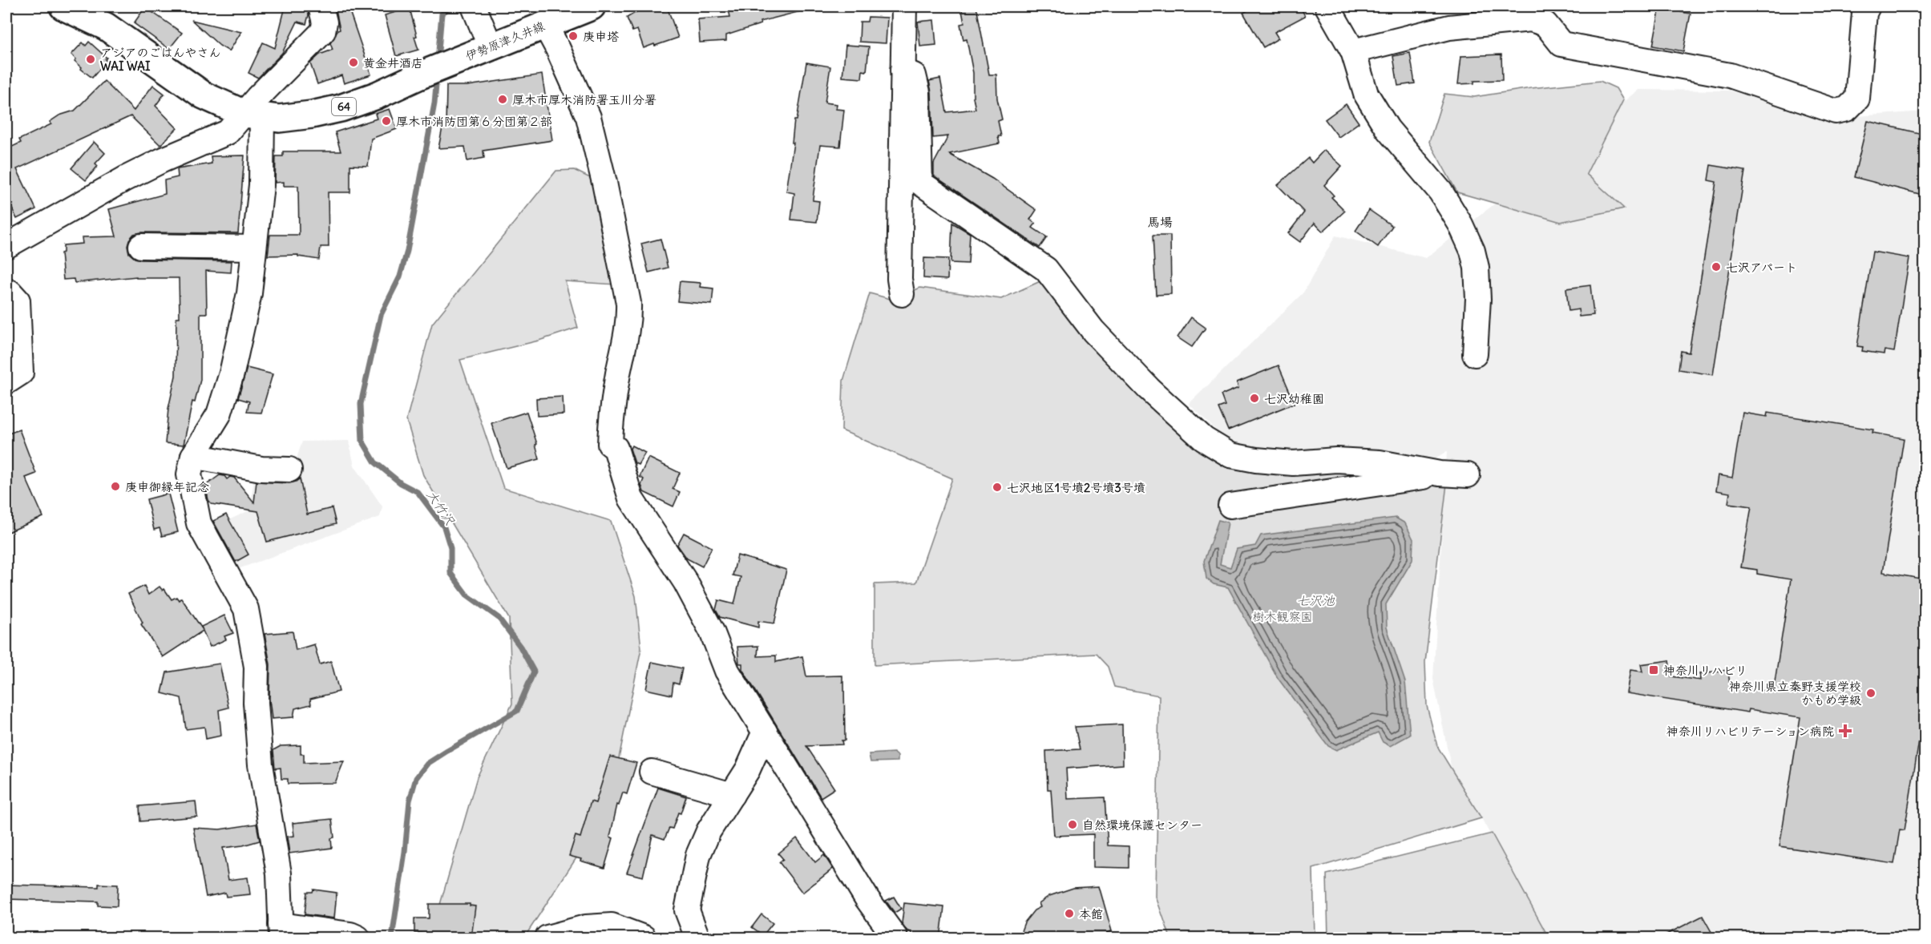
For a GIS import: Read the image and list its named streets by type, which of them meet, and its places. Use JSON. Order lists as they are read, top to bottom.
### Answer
{
  "streets": {
    "main road": ["伊勢原津久井線", "64"]
  },
  "crossings": [
    ["伊勢原津久井線", "64"]
  ],
  "districts": ["馬場"],
  "water": ["大竹沢", "七沢池"],
  "parks": ["樹木観察園"],
  "places": {
    "other": [
      "庚申塔",
      "アジアのごはんやさん WAI WAI",
      "黄金井酒店",
      "厚木市厚木消防署玉川分署",
      "厚木市消防団第６分団第２部",
      "七沢アパート",
      "七沢幼稚園",
      "庚申御縁年記念",
      "七沢地区1号墳2号墳3号墳",
      "神奈川県立秦野支援学校 かもめ学級",
      "自然環境保護センター",
      "本館"
    ],
    "transit": ["神奈川リハビリ"],
    "health": ["神奈川リハビリテーション病院"]
  }
}
